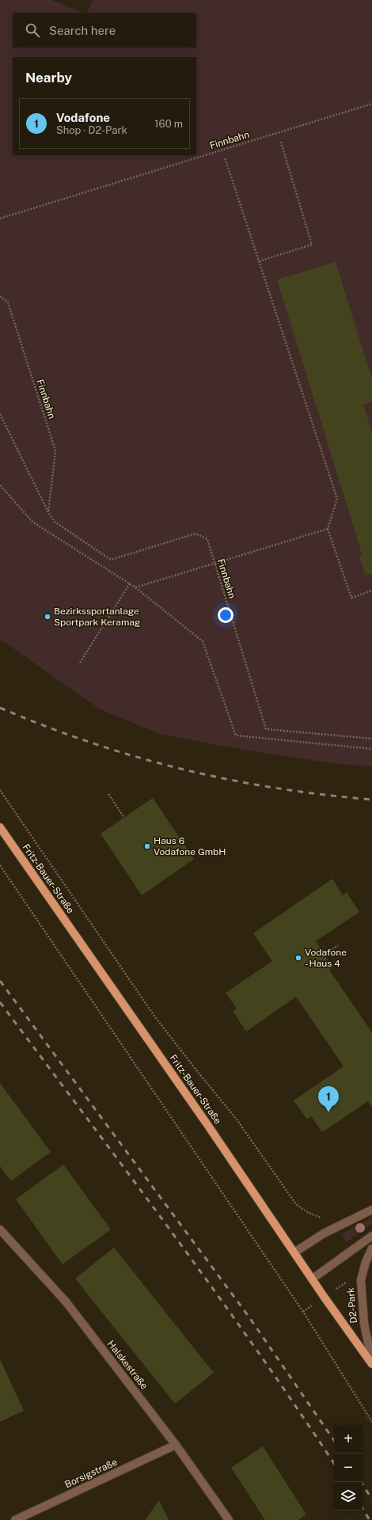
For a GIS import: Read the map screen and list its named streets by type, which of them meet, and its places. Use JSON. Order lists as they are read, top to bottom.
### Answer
{
  "streets": {
    "main road": ["Fritz-Bauer-Straße"],
    "street": ["D2-Park", "Halskestraße", "Borsigstraße"],
    "path": ["Finnbahn"]
  },
  "crossings": [
    ["Fritz-Bauer-Straße", "D2-Park"],
    ["Halskestraße", "Borsigstraße"]
  ],
  "places": ["Bezirkssportanlage Sportpark Keramag", "Haus 6 Vodafone GmbH", "Vodafone - Haus 4"],
  "page": {
    "search": "Search here",
    "heading": "Nearby",
    "list": [
      {
        "mark": "1",
        "name": "Vodafone",
        "note": "Shop · D2-Park",
        "value": "160 m"
      }
    ],
    "pins": "1",
    "map_buttons": ["+", "−"]
  }
}
